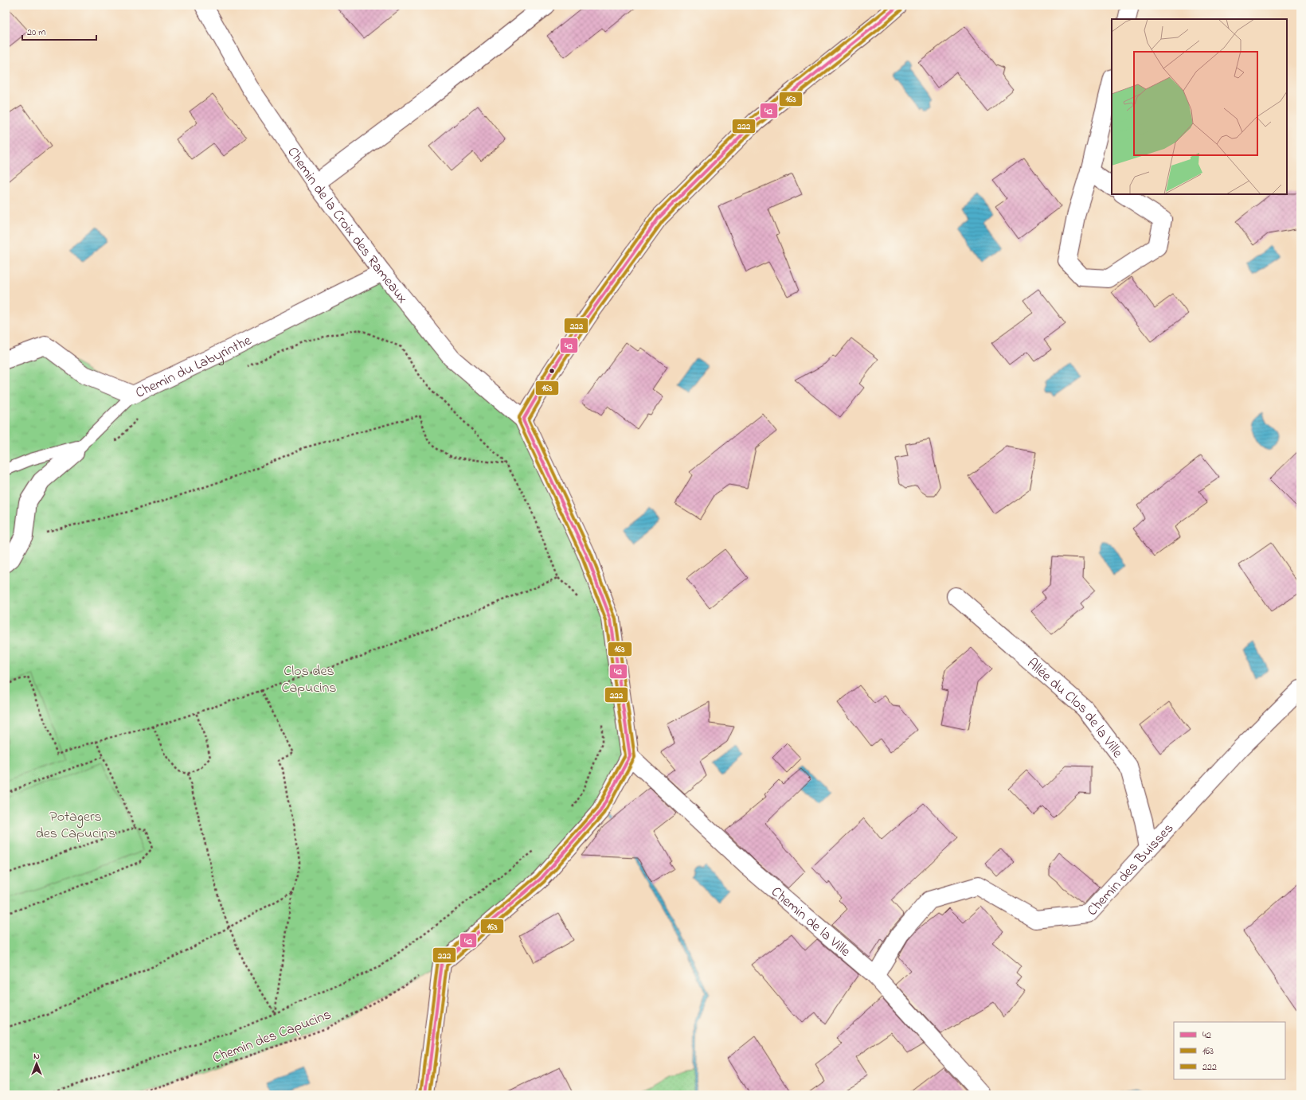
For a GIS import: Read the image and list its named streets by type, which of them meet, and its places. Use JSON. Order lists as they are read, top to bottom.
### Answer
{
  "streets": {
    "street": [
      "Chemin de la Croix des Rameaux",
      "Chemin du Labyrinthe",
      "Allée du Clos de la Ville",
      "Chemin des Buisses",
      "Chemin de la Ville"
    ],
    "path": ["Chemin des Capucins"]
  },
  "crossings": [
    ["Chemin de la Croix des Rameaux", "Chemin du Labyrinthe"],
    ["Allée du Clos de la Ville", "Chemin des Buisses"],
    ["Chemin des Buisses", "Chemin de la Ville"]
  ],
  "parks": ["Clos des Capucins", "Potagers des Capucins"],
  "lines": ["transit line 42", "transit line 222", "transit line 163"],
  "legend": ["42", "163", "222"],
  "scale_bar": "20 m",
  "north": "top"
}
